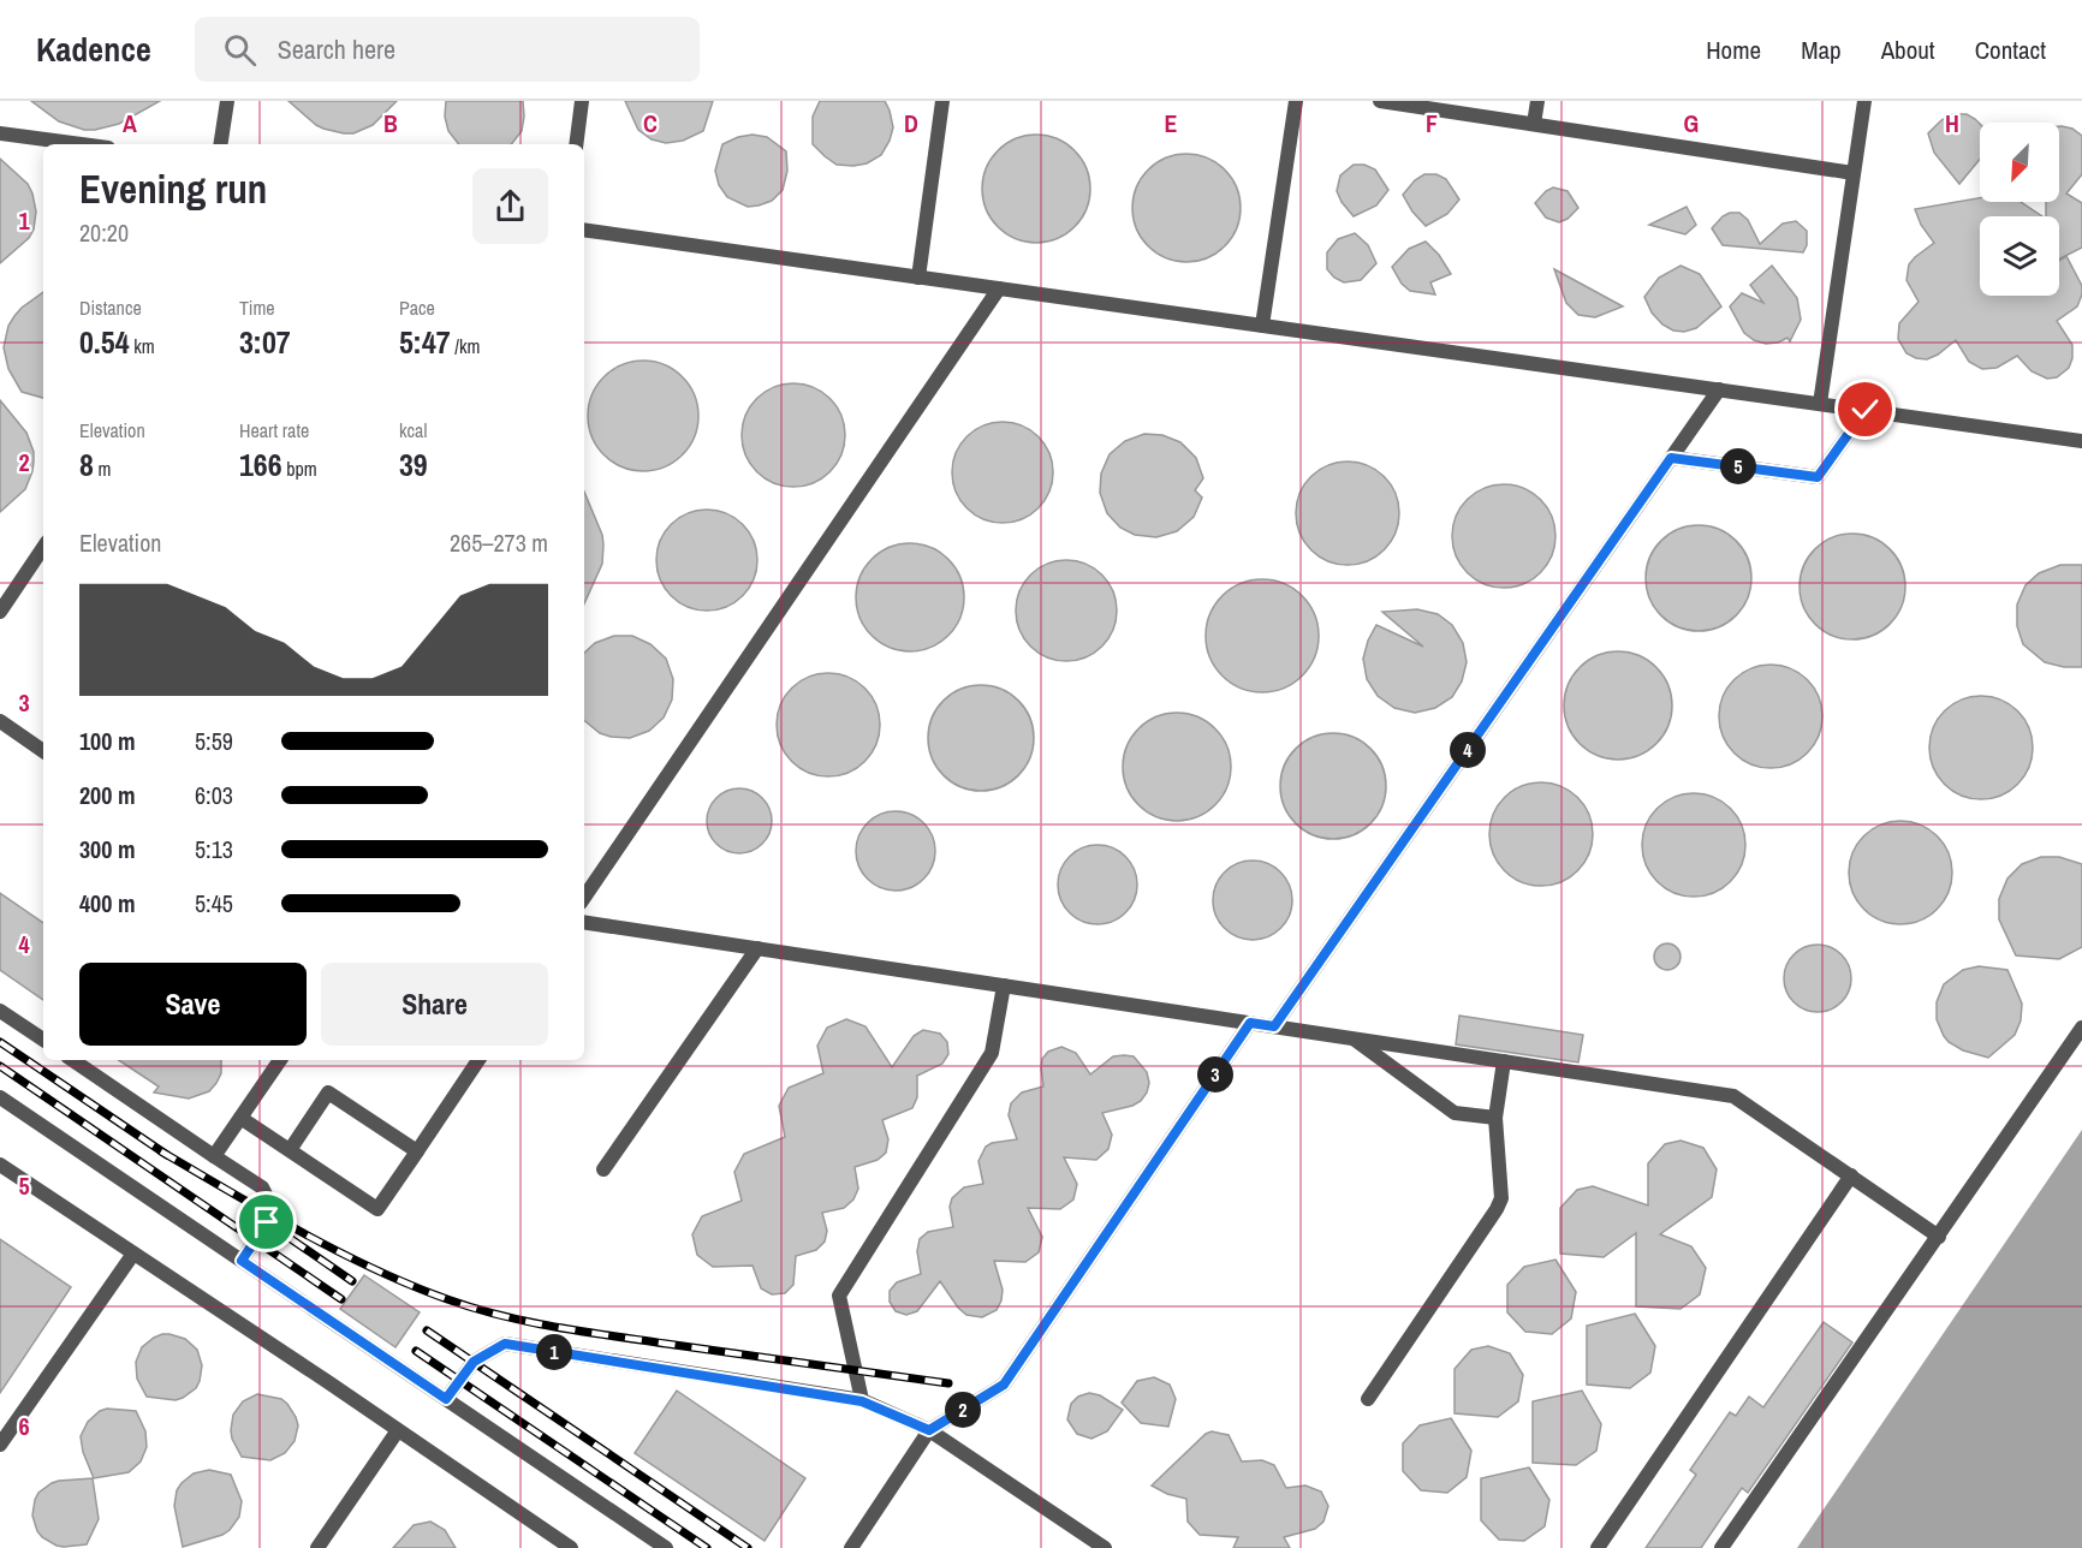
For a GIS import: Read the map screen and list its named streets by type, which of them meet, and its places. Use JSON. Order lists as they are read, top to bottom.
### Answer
{
  "north": "bottom left",
  "page": {
    "header": "Kadence",
    "search": "Search here",
    "nav": [
      "Home",
      "Map",
      "About",
      "Contact"
    ],
    "heading": ["Evening run", "20:20"],
    "stats": [
      ["Distance", "0.54 km"],
      ["Time", "3:07"],
      ["Pace", "5:47 /km"],
      ["Elevation", "8 m"],
      ["Heart rate", "166 bpm"],
      ["kcal", "39"]
    ],
    "pins": [
      "5",
      "4",
      "3",
      "1",
      "2"
    ],
    "chart": ["Elevation", "265–273 m"],
    "list": [
      {
        "name": "100 m",
        "note": "5:59"
      },
      {
        "name": "200 m",
        "note": "6:03"
      },
      {
        "name": "300 m",
        "note": "5:13"
      },
      {
        "name": "400 m",
        "note": "5:45"
      }
    ],
    "buttons": ["Save", "Share"]
  },
  "grid": {
    "columns": [
      "A",
      "B",
      "C",
      "D",
      "E",
      "F",
      "G",
      "H"
    ],
    "rows": [
      "1",
      "2",
      "3",
      "4",
      "5",
      "6"
    ]
  }
}
